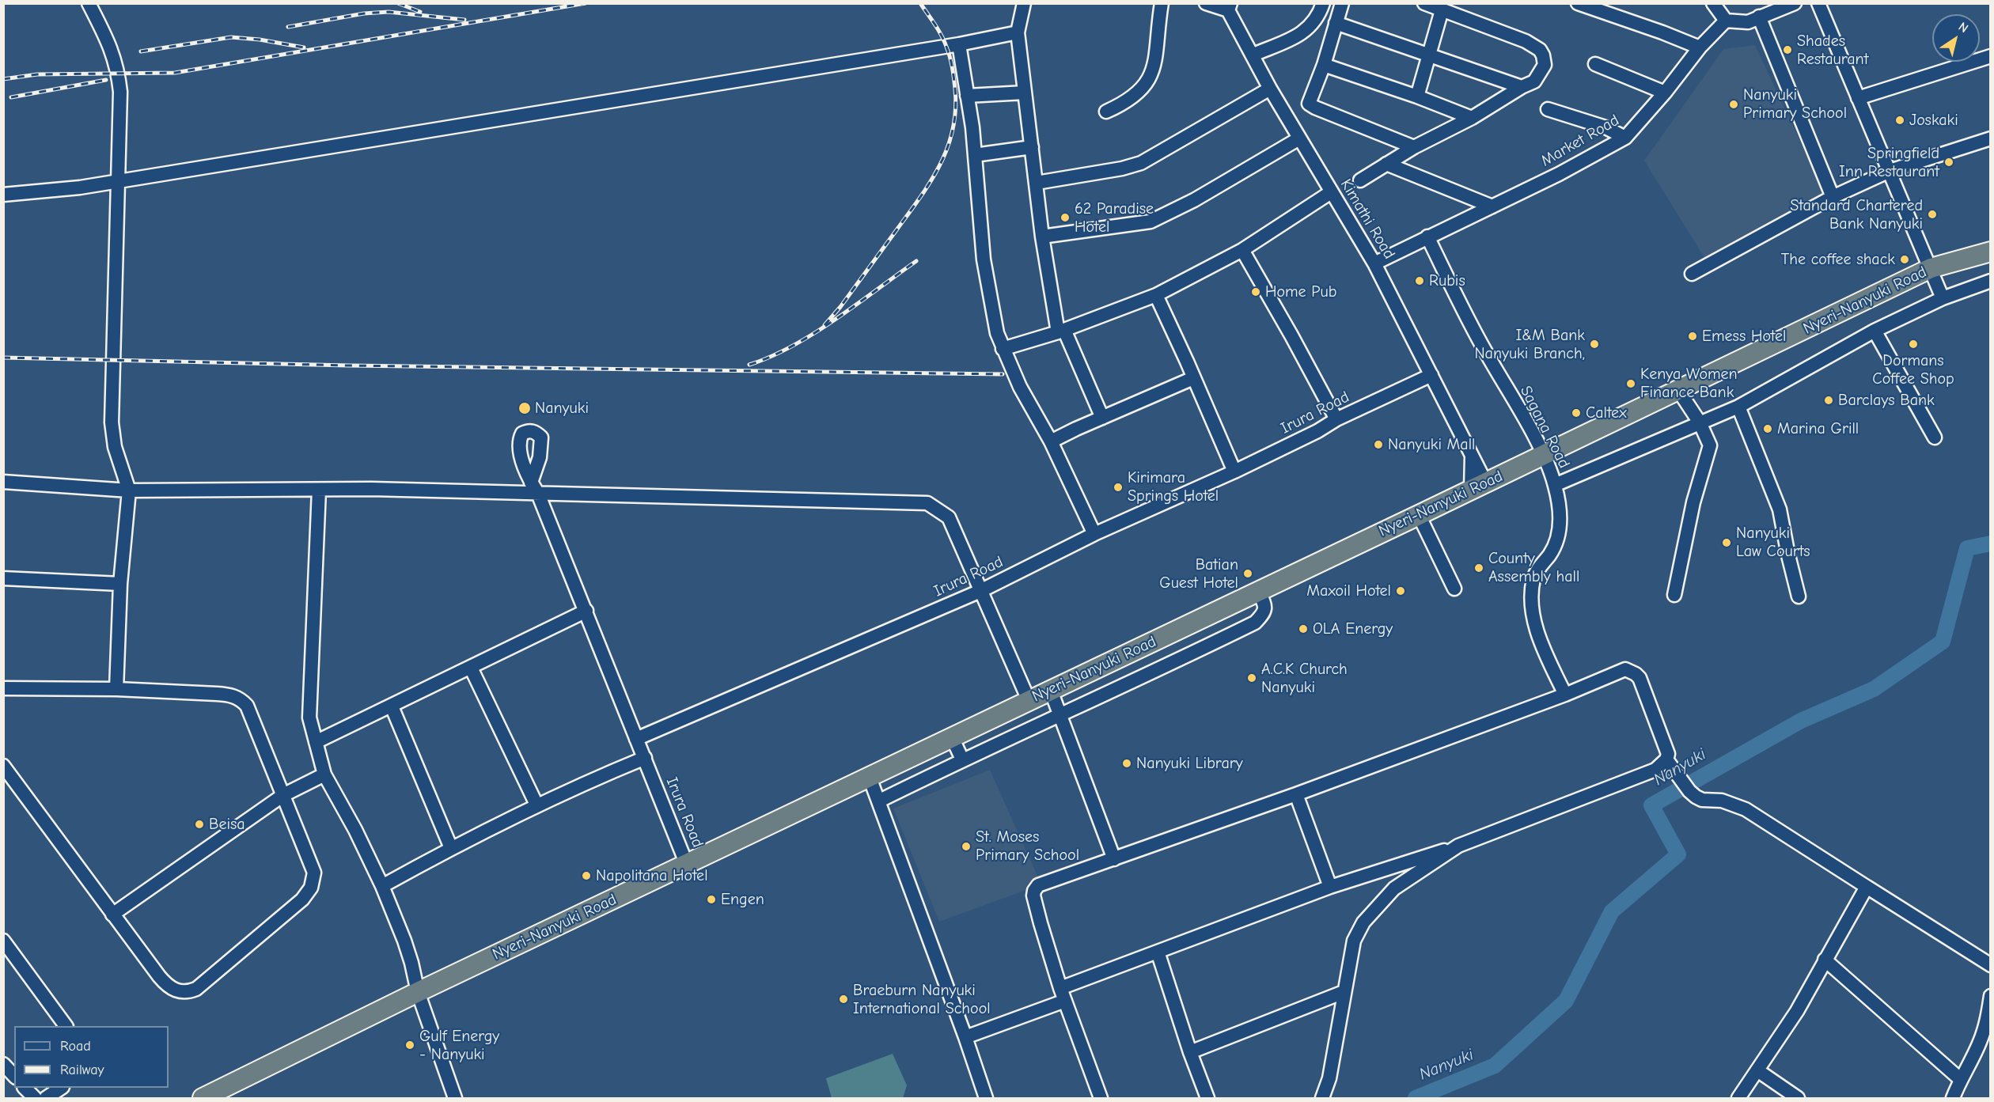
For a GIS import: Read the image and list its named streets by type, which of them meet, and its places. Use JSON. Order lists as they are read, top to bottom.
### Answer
{
  "streets": {
    "highway": ["Nyeri-Nanyuki Road"],
    "street": [
      "Market Road",
      "Kimathi Road",
      "Irura Road",
      "Sagana Road"
    ]
  },
  "crossings": [
    ["Market Road", "Kimathi Road"],
    ["Market Road", "Sagana Road"],
    ["Kimathi Road", "Nyeri-Nanyuki Road"],
    ["Kimathi Road", "Irura Road"],
    ["Nyeri-Nanyuki Road", "Irura Road"],
    ["Nyeri-Nanyuki Road", "Sagana Road"]
  ],
  "water": ["Nanyuki"],
  "places": [
    "Shades Restaurant",
    "Nanyuki Primary School",
    "Joskaki",
    "Springfield Inn Restaurant",
    "Standard Chartered Bank Nanyuki",
    "62 Paradise Hotel",
    "The coffee shack",
    "Rubis",
    "Home Pub",
    "Emess Hotel",
    "I&M Bank Nanyuki Branch,",
    "Dormans Coffee Shop",
    "Kenya Women Finance Bank",
    "Barclays Bank",
    "Nanyuki",
    "Caltex",
    "Marina Grill",
    "Nanyuki Mall",
    "Kirimara Springs Hotel",
    "Nanyuki Law Courts",
    "County Assembly hall",
    "Batian Guest Hotel",
    "Maxoil Hotel",
    "OLA Energy",
    "A.C.K Church Nanyuki",
    "Nanyuki Library",
    "Beisa",
    "St. Moses Primary School",
    "Napolitana Hotel",
    "Engen",
    "Braeburn Nanyuki International School",
    "Gulf Energy - Nanyuki"
  ],
  "legend": ["Road", "Railway"],
  "north": "top right"
}
